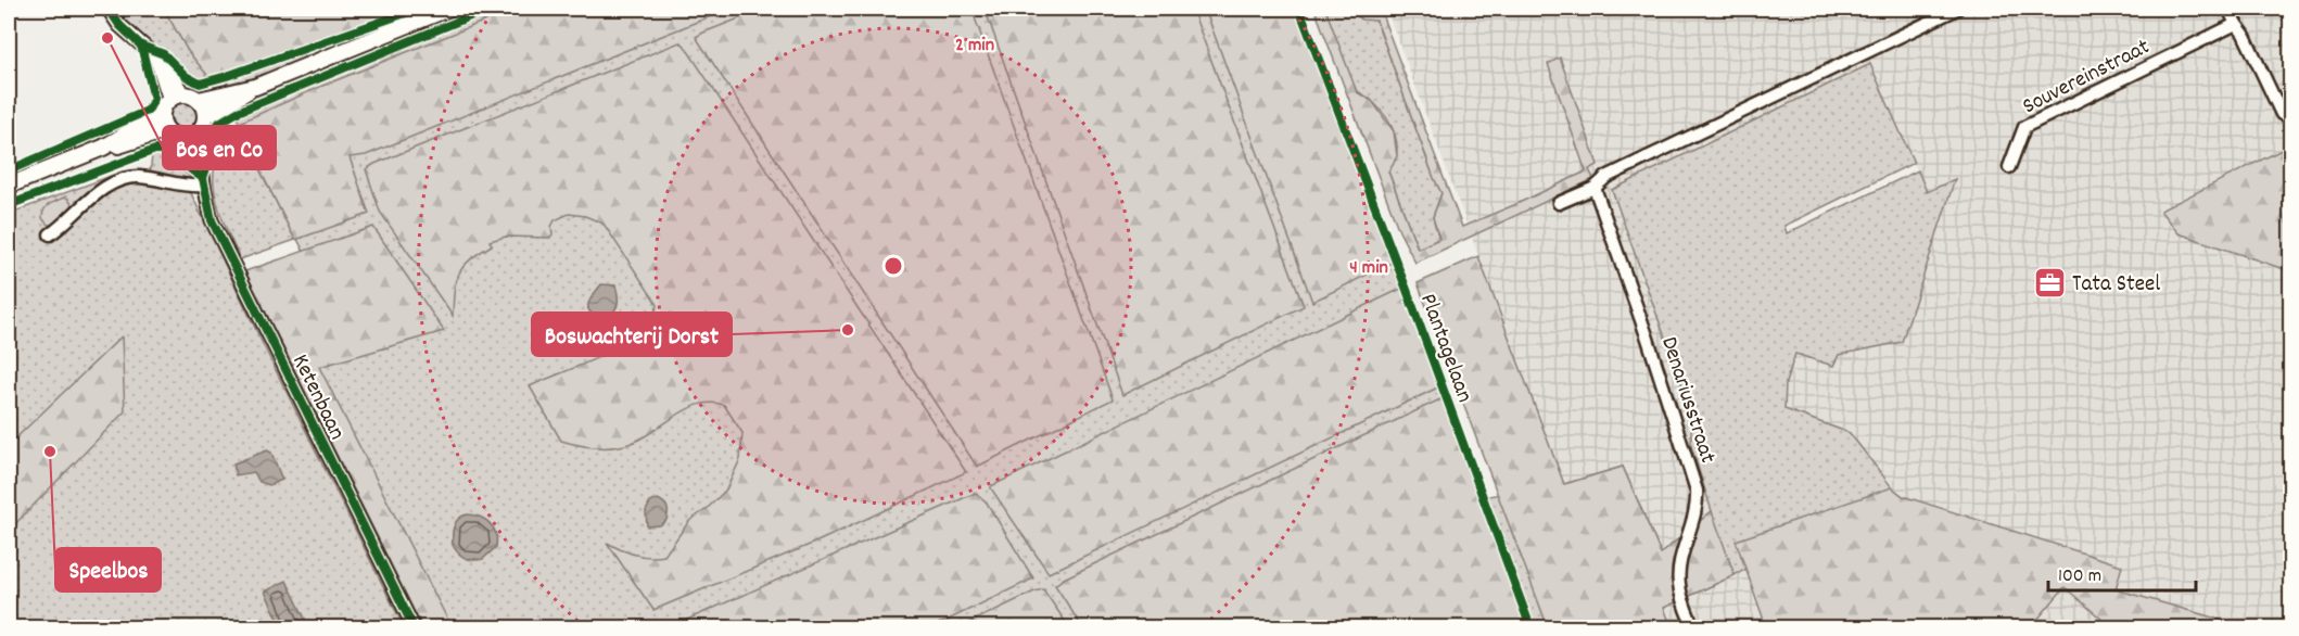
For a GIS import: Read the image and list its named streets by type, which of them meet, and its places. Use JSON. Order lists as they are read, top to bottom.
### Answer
{
  "streets": {
    "street": ["Souvereinstraat", "Ketenbaan", "Denariusstraat"],
    "cycle path": ["Plantagelaan"]
  },
  "places": {
    "other": ["Bos en Co", "Boswachterij Dorst", "Speelbos"],
    "office": ["Tata Steel"]
  },
  "scale_bar": "100 m",
  "rings": ["2 min", "4 min"]
}
